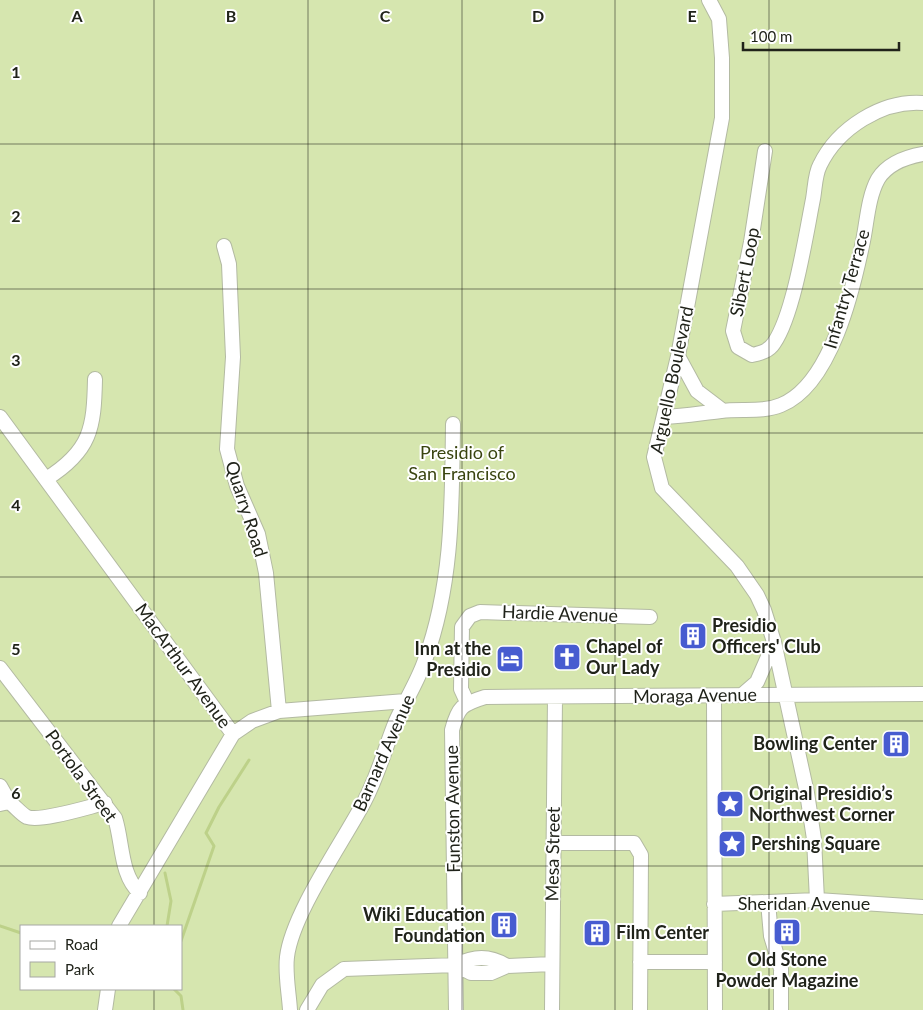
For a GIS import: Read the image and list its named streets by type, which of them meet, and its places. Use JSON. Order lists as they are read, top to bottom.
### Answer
{
  "streets": {
    "street": [
      "Sibert Loop",
      "Infantry Terrace",
      "Arguello Boulevard",
      "Quarry Road",
      "Hardie Avenue",
      "MacArthur Avenue",
      "Moraga Avenue",
      "Barnard Avenue",
      "Portola Street",
      "Funston Avenue",
      "Mesa Street",
      "Sheridan Avenue"
    ]
  },
  "crossings": [
    ["Infantry Terrace", "Arguello Boulevard"],
    ["Arguello Boulevard", "Moraga Avenue"],
    ["Arguello Boulevard", "Sheridan Avenue"],
    ["Hardie Avenue", "Moraga Avenue"],
    ["Hardie Avenue", "Funston Avenue"],
    ["MacArthur Avenue", "Portola Street"],
    ["Moraga Avenue", "Funston Avenue"],
    ["Moraga Avenue", "Mesa Street"]
  ],
  "parks": ["Presidio of San Francisco"],
  "places": {
    "building": [
      "Presidio Officers' Club",
      "Bowling Center",
      "Wiki Education Foundation",
      "Old Stone Powder Magazine",
      "Film Center"
    ],
    "church": ["Chapel of Our Lady"],
    "hotel": ["Inn at the Presidio"],
    "place": ["Original Presidio’s Northwest Corner", "Pershing Square"]
  },
  "legend": ["Road", "Park"],
  "scale_bar": "100 m",
  "grid": {
    "columns": [
      "A",
      "B",
      "C",
      "D",
      "E"
    ],
    "rows": [
      "1",
      "2",
      "3",
      "4",
      "5",
      "6"
    ]
  }
}
